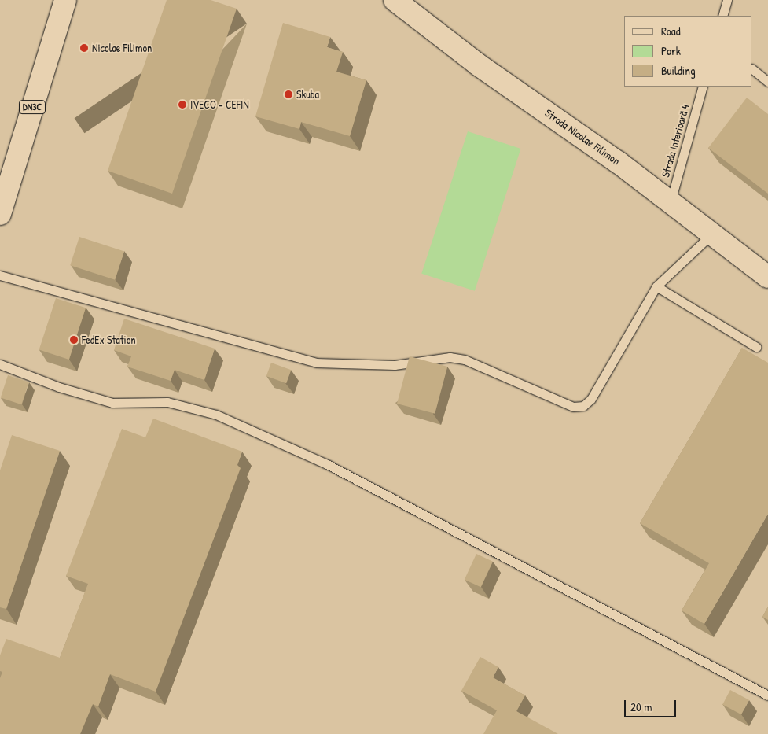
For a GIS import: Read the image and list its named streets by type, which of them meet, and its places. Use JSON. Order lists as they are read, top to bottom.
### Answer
{
  "streets": {
    "street": ["DN3C", "Strada Nicolae Filimon"],
    "lane": ["Strada Interioară 4"]
  },
  "crossings": [
    ["Strada Nicolae Filimon", "Strada Interioară 4"]
  ],
  "places": [
    "Nicolae Filimon",
    "Skuba",
    "IVECO - CEFIN",
    "FedEx Station"
  ],
  "legend": ["Road", "Park", "Building"],
  "scale_bar": "20 m"
}
